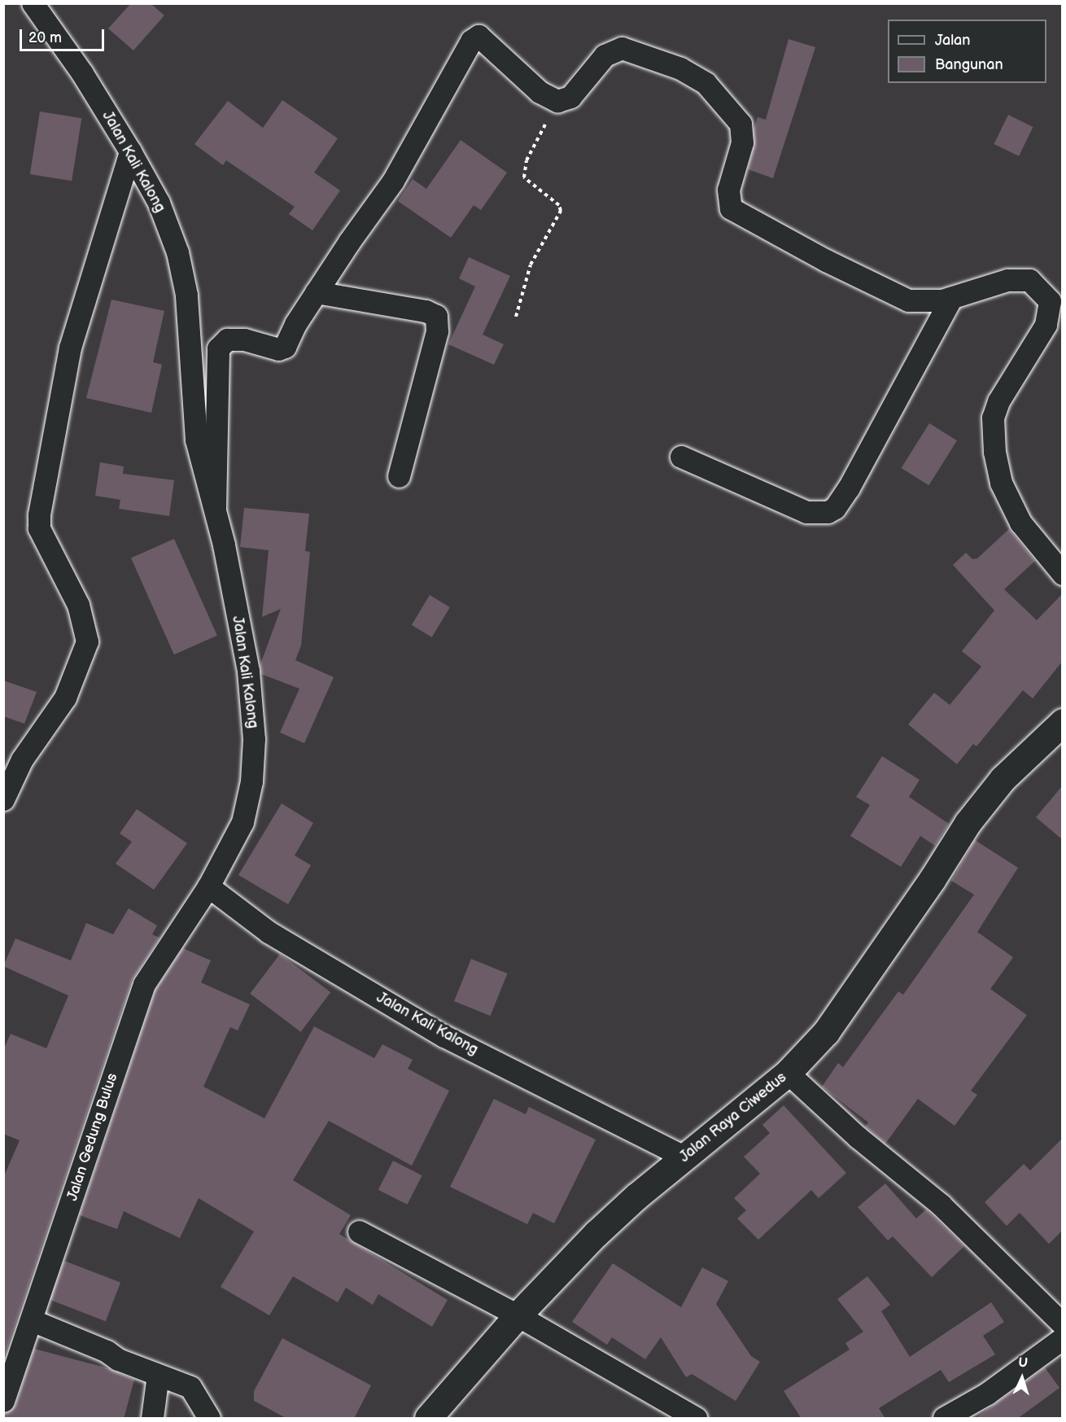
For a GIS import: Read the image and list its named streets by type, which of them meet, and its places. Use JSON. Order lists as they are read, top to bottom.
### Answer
{
  "streets": {
    "street": ["Jalan Kali Kalong", "Jalan Raya Ciwedus", "Jalan Gedung Bulus"]
  },
  "crossings": [
    ["Jalan Kali Kalong", "Jalan Raya Ciwedus"],
    ["Jalan Kali Kalong", "Jalan Gedung Bulus"]
  ],
  "legend": ["Jalan", "Bangunan"],
  "scale_bar": "20 m",
  "north": "top"
}
